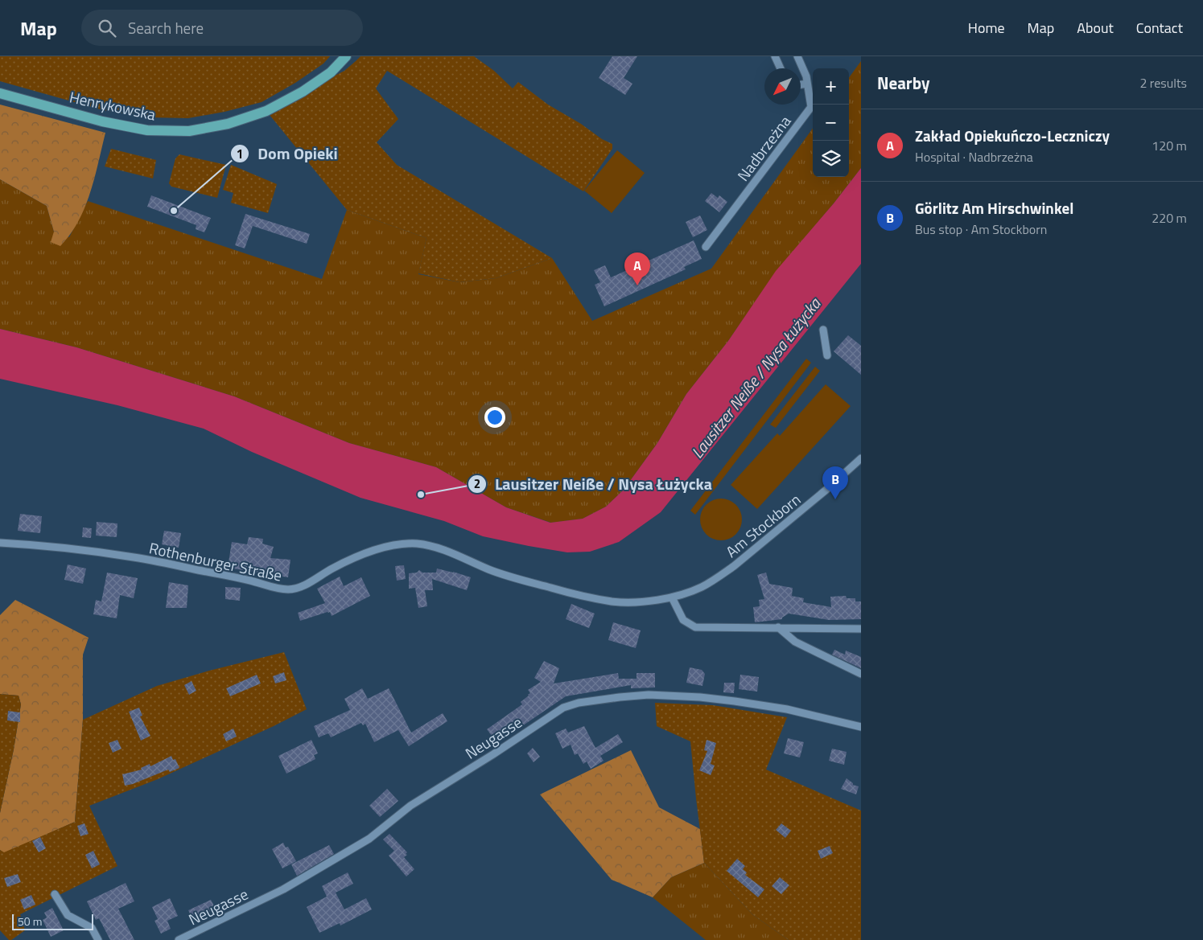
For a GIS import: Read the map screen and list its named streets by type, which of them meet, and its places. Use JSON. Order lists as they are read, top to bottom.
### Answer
{
  "streets": {
    "main road": ["Henrykowska"],
    "street": [
      "Nadbrzeżna",
      "Am Stockborn",
      "Rothenburger Straße",
      "Neugasse"
    ]
  },
  "crossings": [
    ["Am Stockborn", "Rothenburger Straße"]
  ],
  "water": ["Lausitzer Neiße / Nysa Łużycka"],
  "places": ["Dom Opieki", "Lausitzer Neiße / Nysa Łużycka"],
  "scale_bar": "50 m",
  "north": "bottom left",
  "page": {
    "header": "Map",
    "search": "Search here",
    "nav": [
      "Home",
      "Map",
      "About",
      "Contact"
    ],
    "heading": ["Nearby", "2 results"],
    "map_buttons": ["+", "−"],
    "list": [
      {
        "mark": "A",
        "name": "Zakład Opiekuńczo-Leczniczy",
        "note": "Hospital · Nadbrzeżna",
        "value": "120 m"
      },
      {
        "mark": "B",
        "name": "Görlitz Am Hirschwinkel",
        "note": "Bus stop · Am Stockborn",
        "value": "220 m"
      }
    ],
    "pins": ["A", "B"],
    "scale": "50 m"
  }
}
